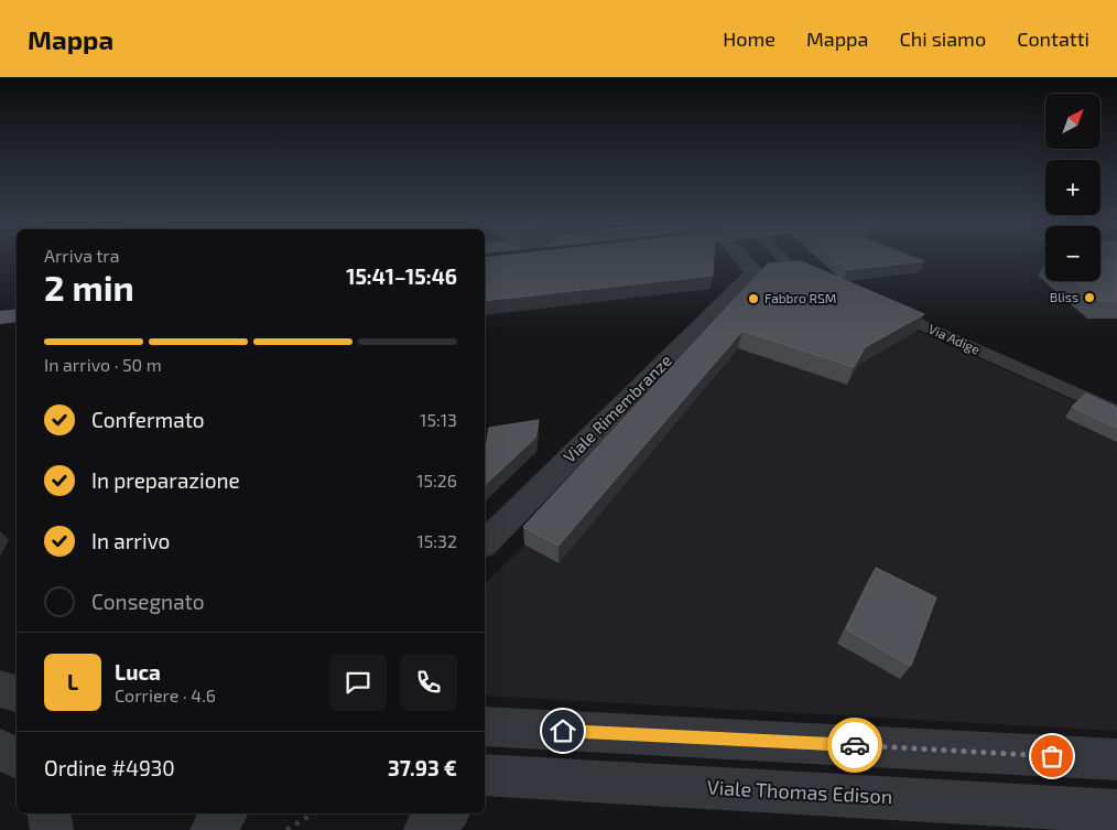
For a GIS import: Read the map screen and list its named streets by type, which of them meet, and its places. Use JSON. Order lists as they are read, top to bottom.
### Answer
{
  "streets": {
    "street": ["Via Adige", "Viale Rimembranze", "Viale Thomas Edison"]
  },
  "places": ["Bliss", "Fabbro RSM"],
  "north": "top right",
  "page": {
    "header": "Mappa",
    "nav": [
      "Home",
      "Mappa",
      "Chi siamo",
      "Contatti"
    ],
    "map_buttons": ["+", "−"],
    "heading": ["2 min", "Arriva tra", "15:41–15:46"],
    "panel": [
      "Luca",
      "Corriere · 4.6",
      "Ordine #4930",
      "37.93 €"
    ],
    "bar": "In arrivo · 50 m",
    "list": [
      ["Confermato", "15:13"],
      ["In preparazione", "15:26"],
      ["In arrivo", "15:32"],
      "Consegnato"
    ],
    "round": "L"
  }
}
